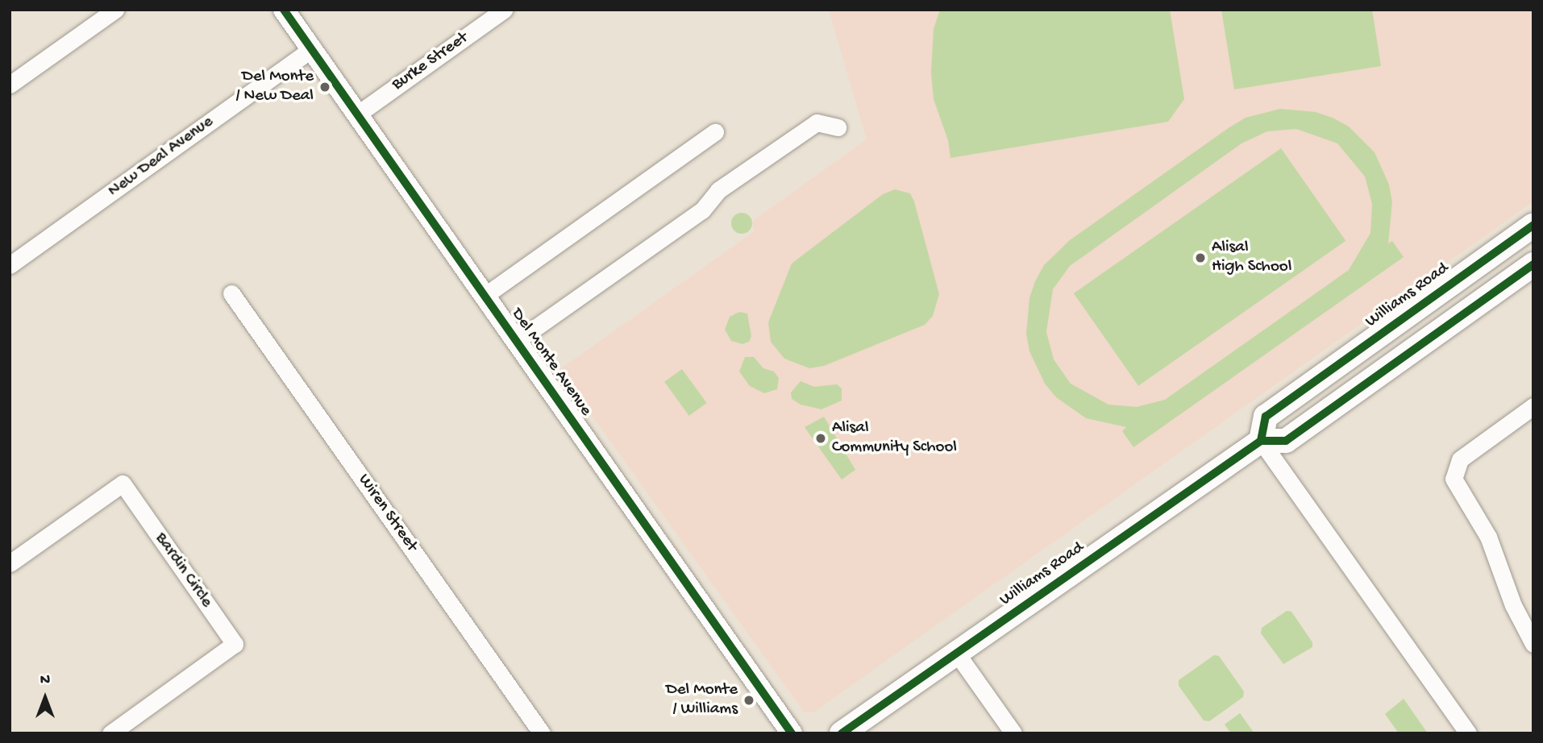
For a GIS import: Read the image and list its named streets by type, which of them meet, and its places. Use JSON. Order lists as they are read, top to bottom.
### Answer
{
  "streets": {
    "main road": ["Williams Road"],
    "street": [
      "Burke Street",
      "New Deal Avenue",
      "Del Monte Avenue",
      "Wiren Street",
      "Bardin Circle"
    ]
  },
  "crossings": [
    ["Burke Street", "Del Monte Avenue"],
    ["New Deal Avenue", "Del Monte Avenue"]
  ],
  "places": [
    "Del Monte / New Deal",
    "Alisal High School",
    "Alisal Community School",
    "Del Monte / Williams"
  ],
  "north": "top"
}
